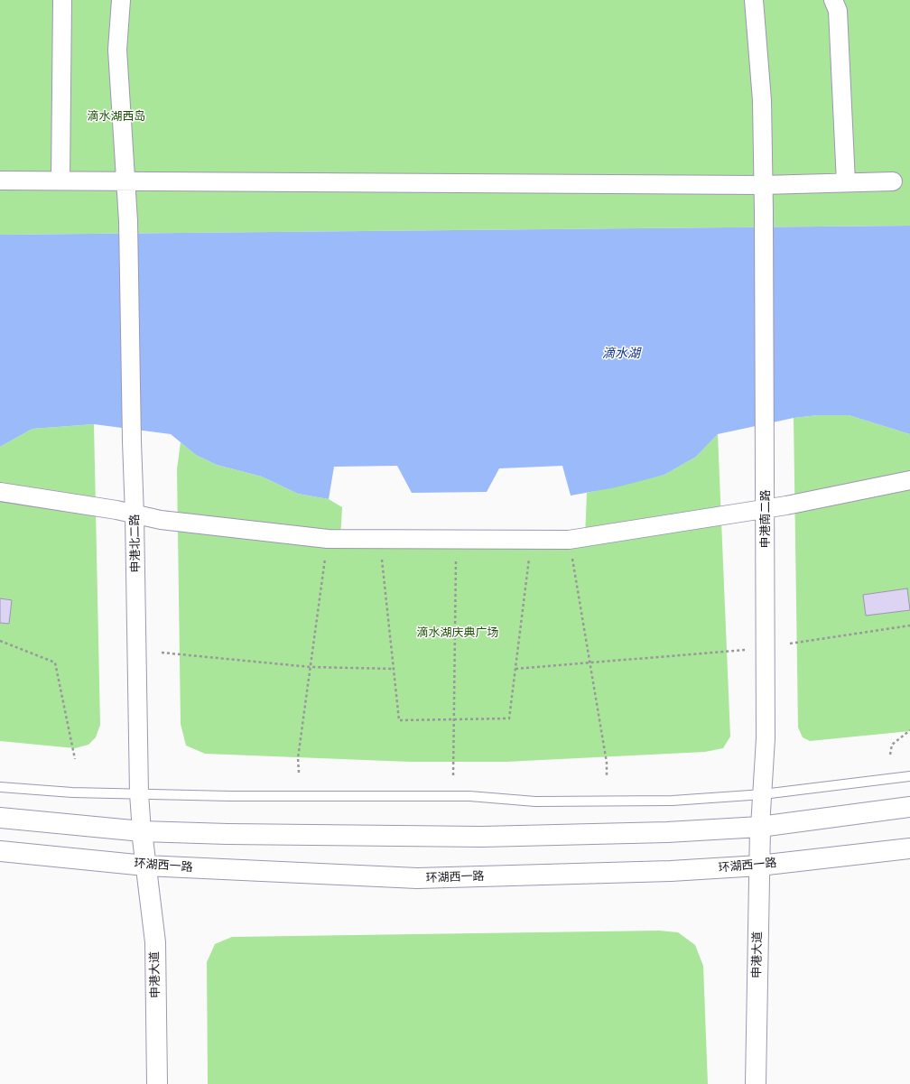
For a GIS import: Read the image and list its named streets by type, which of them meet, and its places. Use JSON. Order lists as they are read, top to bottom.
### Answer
{
  "streets": {
    "main road": ["申港北二路", "环湖西一路", "申港大道"],
    "street": ["申港南二路"]
  },
  "crossings": [
    ["申港南二路", "申港大道"],
    ["申港北二路", "环湖西一路"],
    ["申港北二路", "申港大道"],
    ["环湖西一路", "申港大道"]
  ],
  "water": ["滴水湖"],
  "parks": ["滴水湖西岛", "滴水湖庆典广场"]
}
